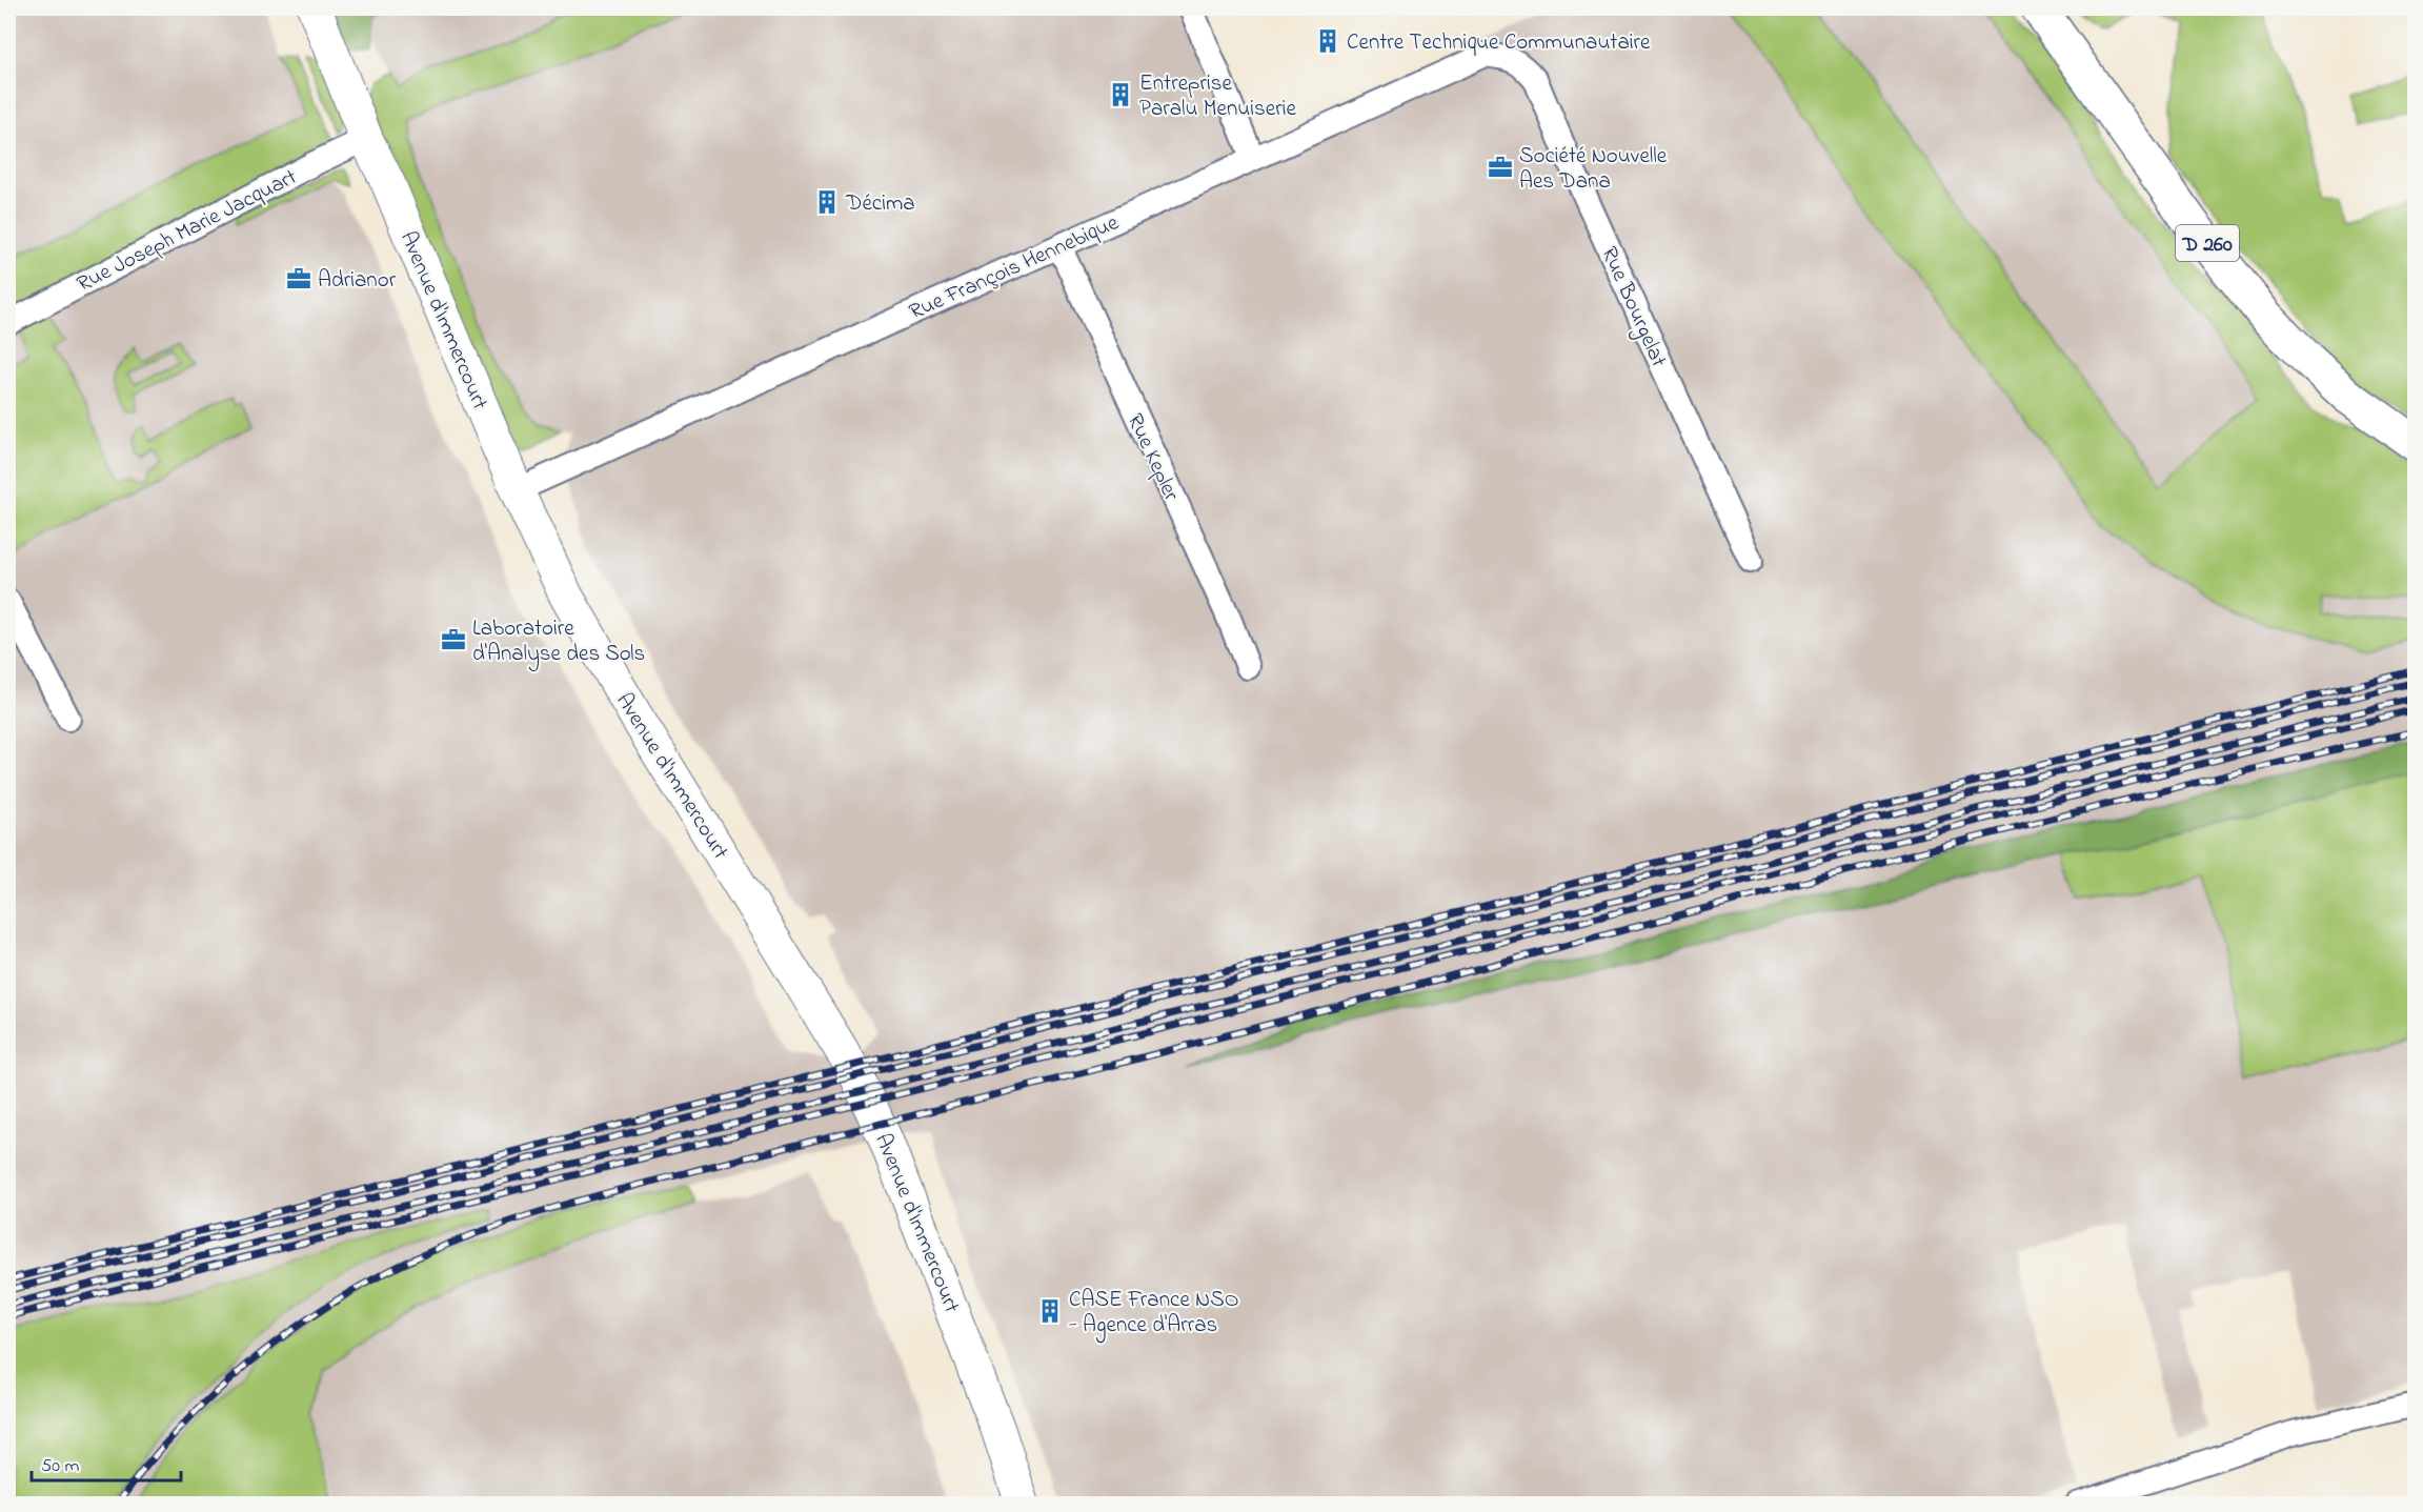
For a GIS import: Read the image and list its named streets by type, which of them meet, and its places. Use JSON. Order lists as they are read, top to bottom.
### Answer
{
  "streets": {
    "main road": ["D 260", "Avenue d'Immercourt"],
    "street": [
      "Rue Joseph Marie Jacquart",
      "Rue François Hennebique",
      "Rue Bourgelat",
      "Rue Kepler"
    ]
  },
  "crossings": [
    ["Rue Joseph Marie Jacquart", "Avenue d'Immercourt"],
    ["Rue François Hennebique", "Rue Bourgelat"],
    ["Rue François Hennebique", "Avenue d'Immercourt"],
    ["Rue François Hennebique", "Rue Kepler"]
  ],
  "places": {
    "building": [
      "Centre Technique Communautaire",
      "Entreprise Paralu Menuiserie",
      "Décima",
      "CASE France NSO - Agence d'Arras"
    ],
    "office": ["Société Nouvelle Aes Dana", "Adrianor", "Laboratoire d'Analyse des Sols"]
  },
  "scale_bar": "50 m"
}
